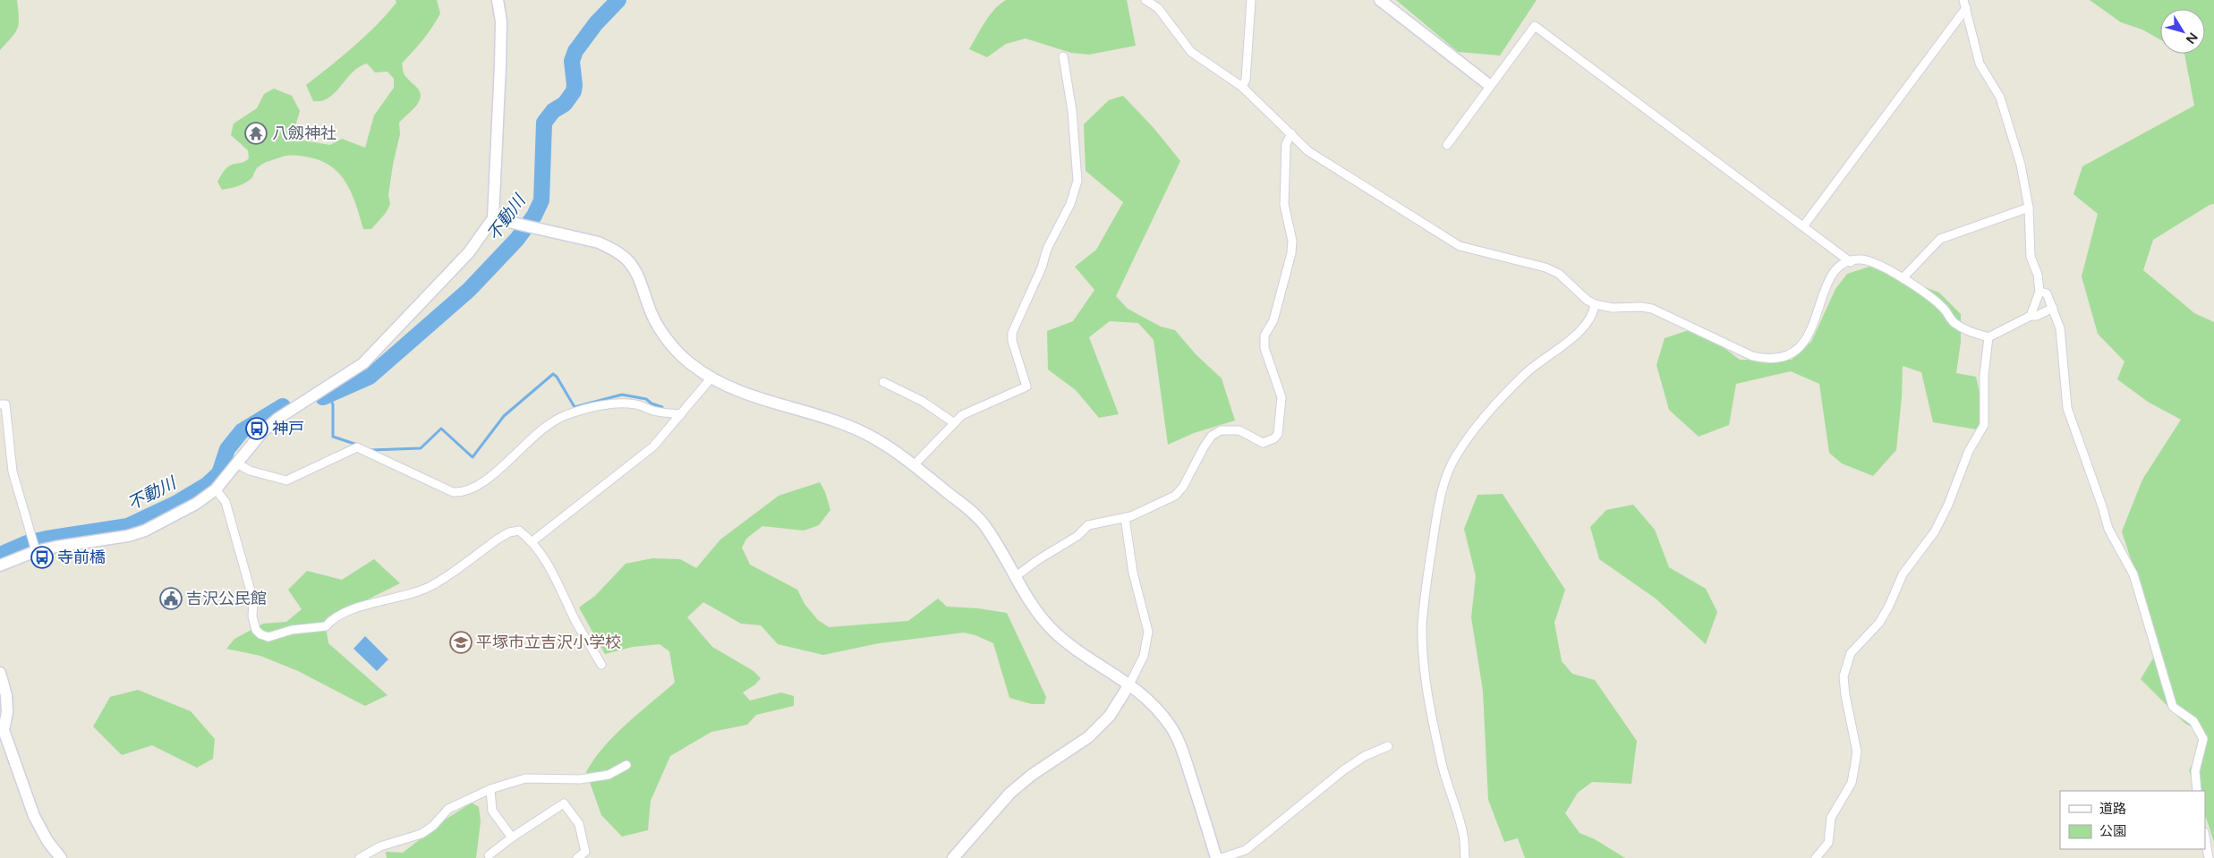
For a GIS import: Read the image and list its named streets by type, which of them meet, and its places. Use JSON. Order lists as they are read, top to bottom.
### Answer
{
  "water": ["不動川"],
  "places": {
    "temple": ["八劔神社"],
    "bus stop": ["神戸", "寺前橋"],
    "public building": ["吉沢公民館"],
    "school or university": ["平塚市立吉沢小学校"]
  },
  "legend": ["道路", "公園"],
  "north": "bottom right"
}
